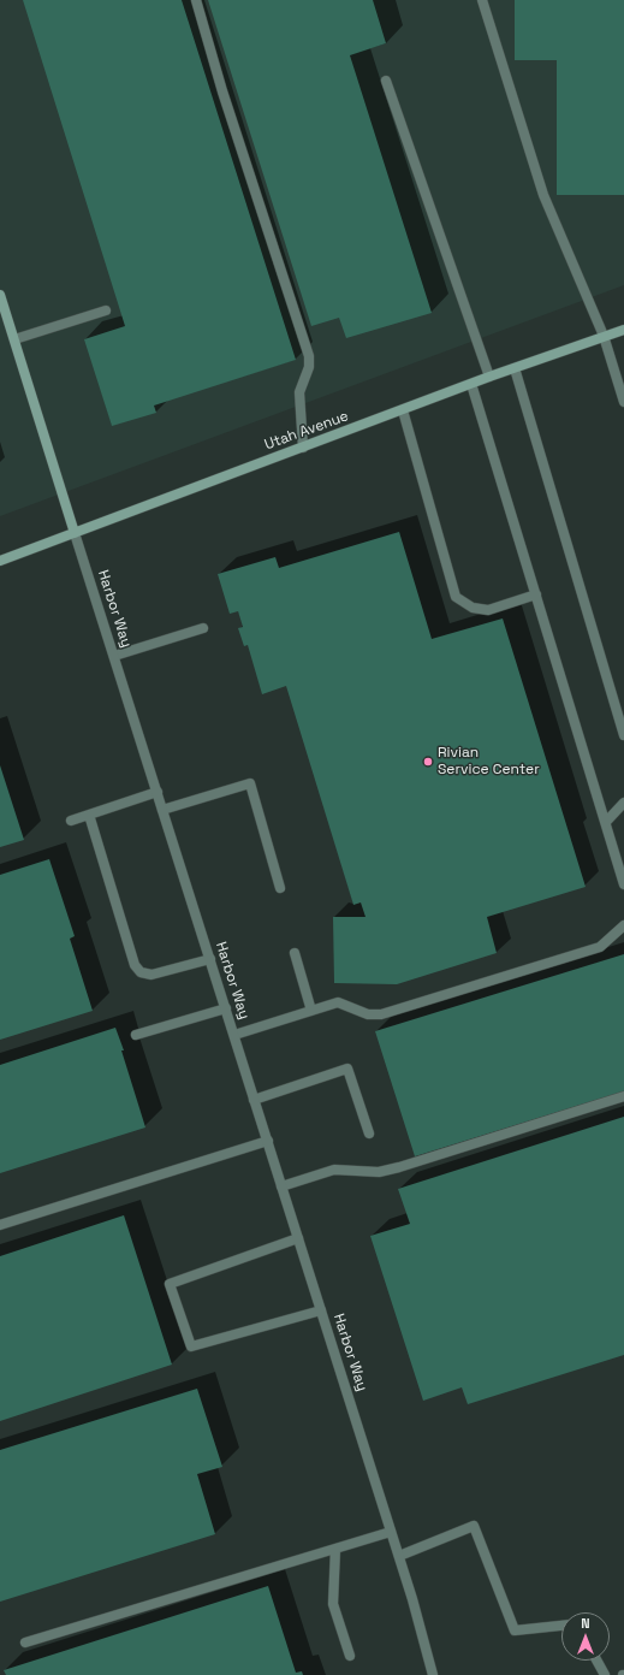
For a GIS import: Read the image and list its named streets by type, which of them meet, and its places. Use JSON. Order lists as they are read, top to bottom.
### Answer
{
  "streets": {
    "street": ["Utah Avenue", "Harbor Way"]
  },
  "crossings": [
    ["Utah Avenue", "Harbor Way"]
  ],
  "places": ["Rivian Service Center"],
  "north": "top"
}
